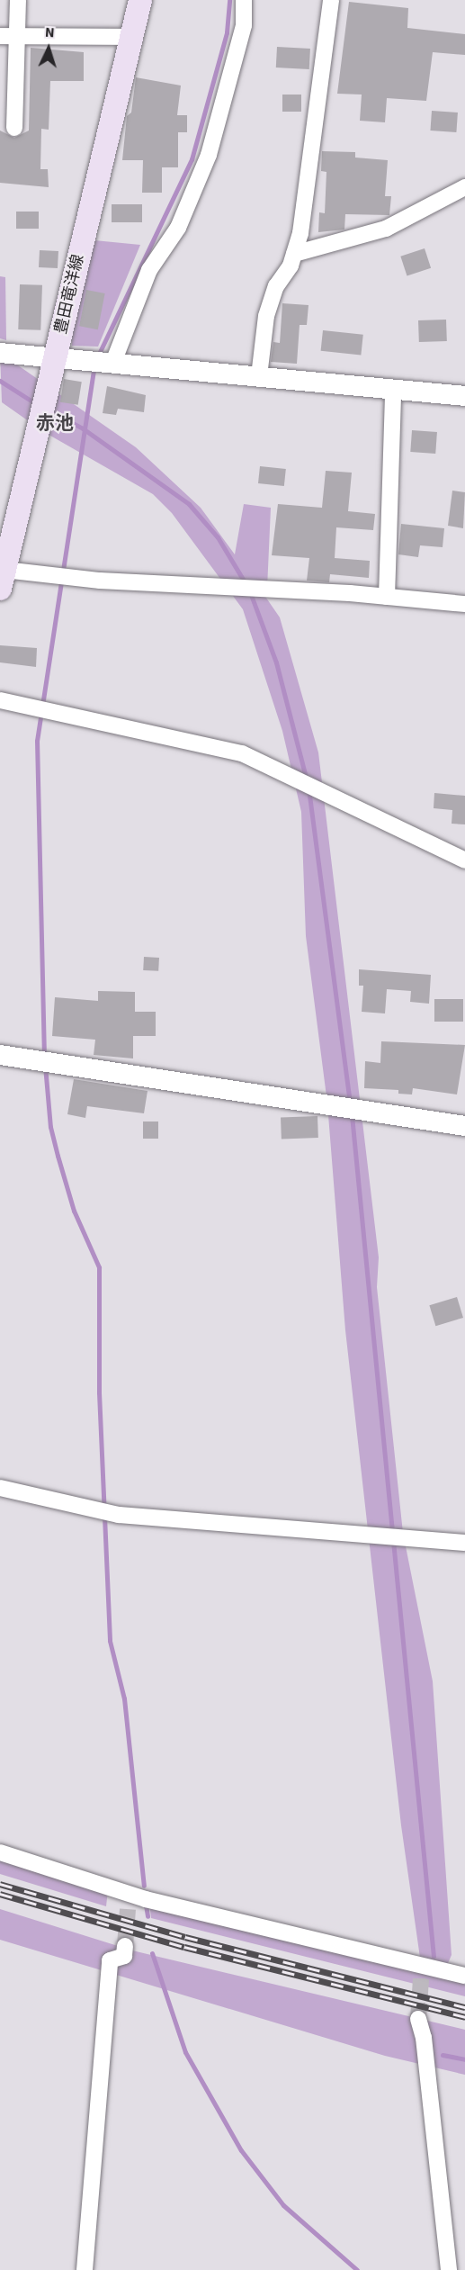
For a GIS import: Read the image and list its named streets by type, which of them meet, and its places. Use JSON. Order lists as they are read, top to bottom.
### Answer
{
  "streets": {
    "main road": ["豊田竜洋線"]
  },
  "districts": ["赤池"],
  "north": "top"
}
